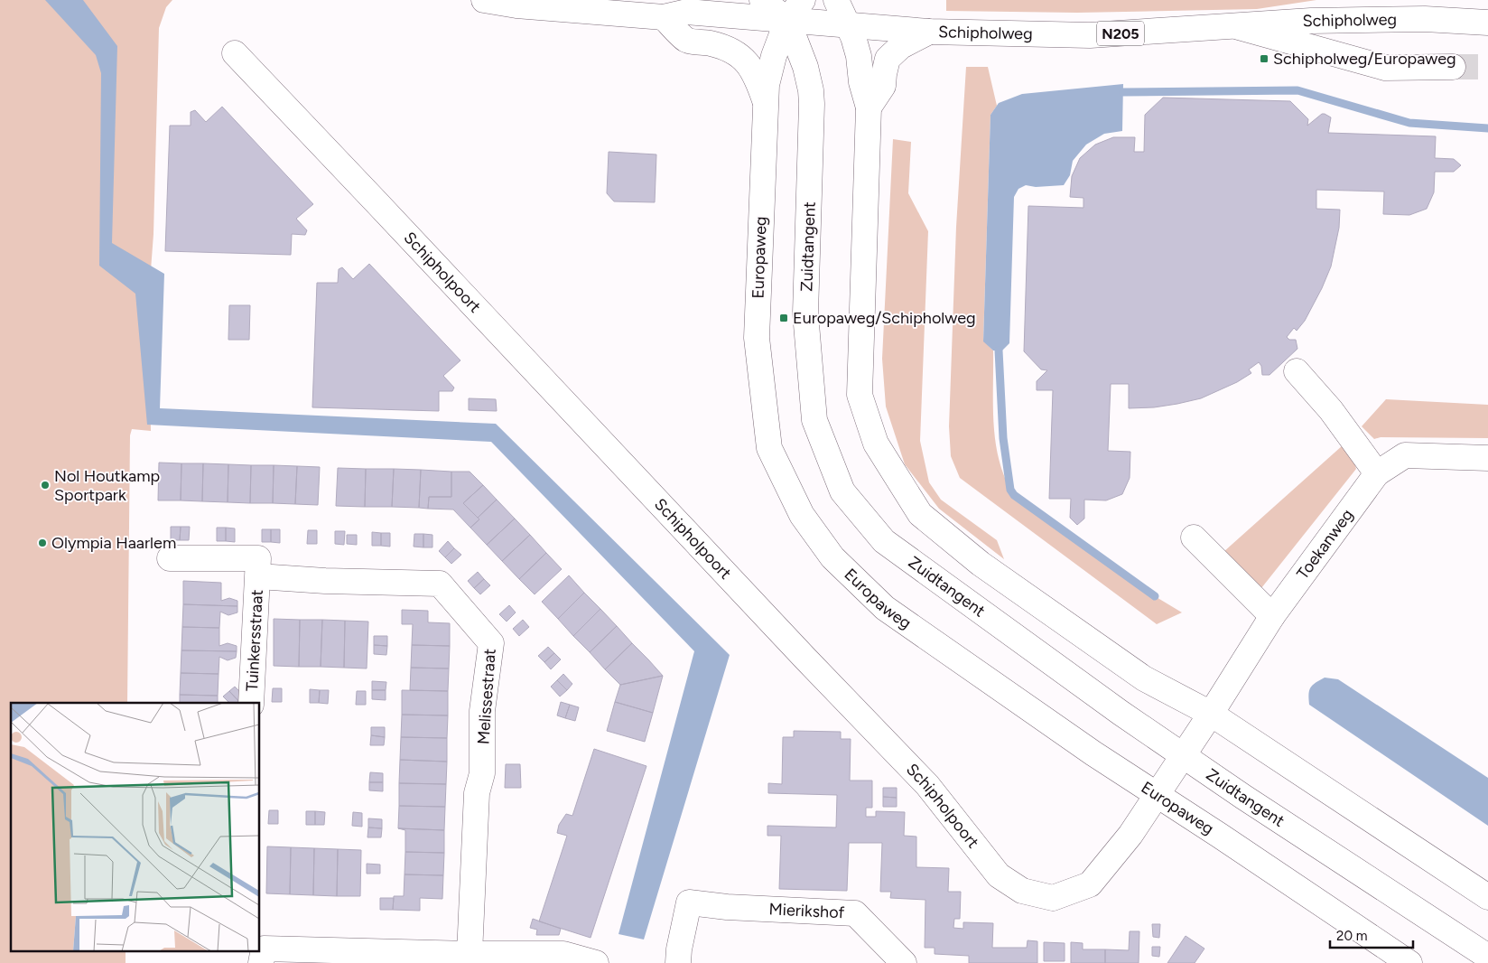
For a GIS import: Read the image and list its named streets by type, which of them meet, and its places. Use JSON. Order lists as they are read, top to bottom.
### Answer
{
  "streets": {
    "main road": [
      "Schipholweg",
      "N205",
      "Zuidtangent",
      "Europaweg",
      "Schipholpoort",
      "Toekanweg",
      "Tuinkersstraat",
      "Melissestraat",
      "Mierikshof"
    ]
  },
  "crossings": [
    ["Schipholweg", "Zuidtangent"],
    ["Schipholweg", "Europaweg"],
    ["Zuidtangent", "Europaweg"],
    ["Zuidtangent", "Schipholpoort"],
    ["Zuidtangent", "Toekanweg"],
    ["Europaweg", "Schipholpoort"],
    ["Schipholpoort", "Toekanweg"],
    ["Tuinkersstraat", "Melissestraat"]
  ],
  "places": {
    "transit": ["Schipholweg/Europaweg", "Europaweg/Schipholweg"],
    "other": ["Nol Houtkamp Sportpark", "Olympia Haarlem"]
  },
  "scale_bar": "20 m"
}
